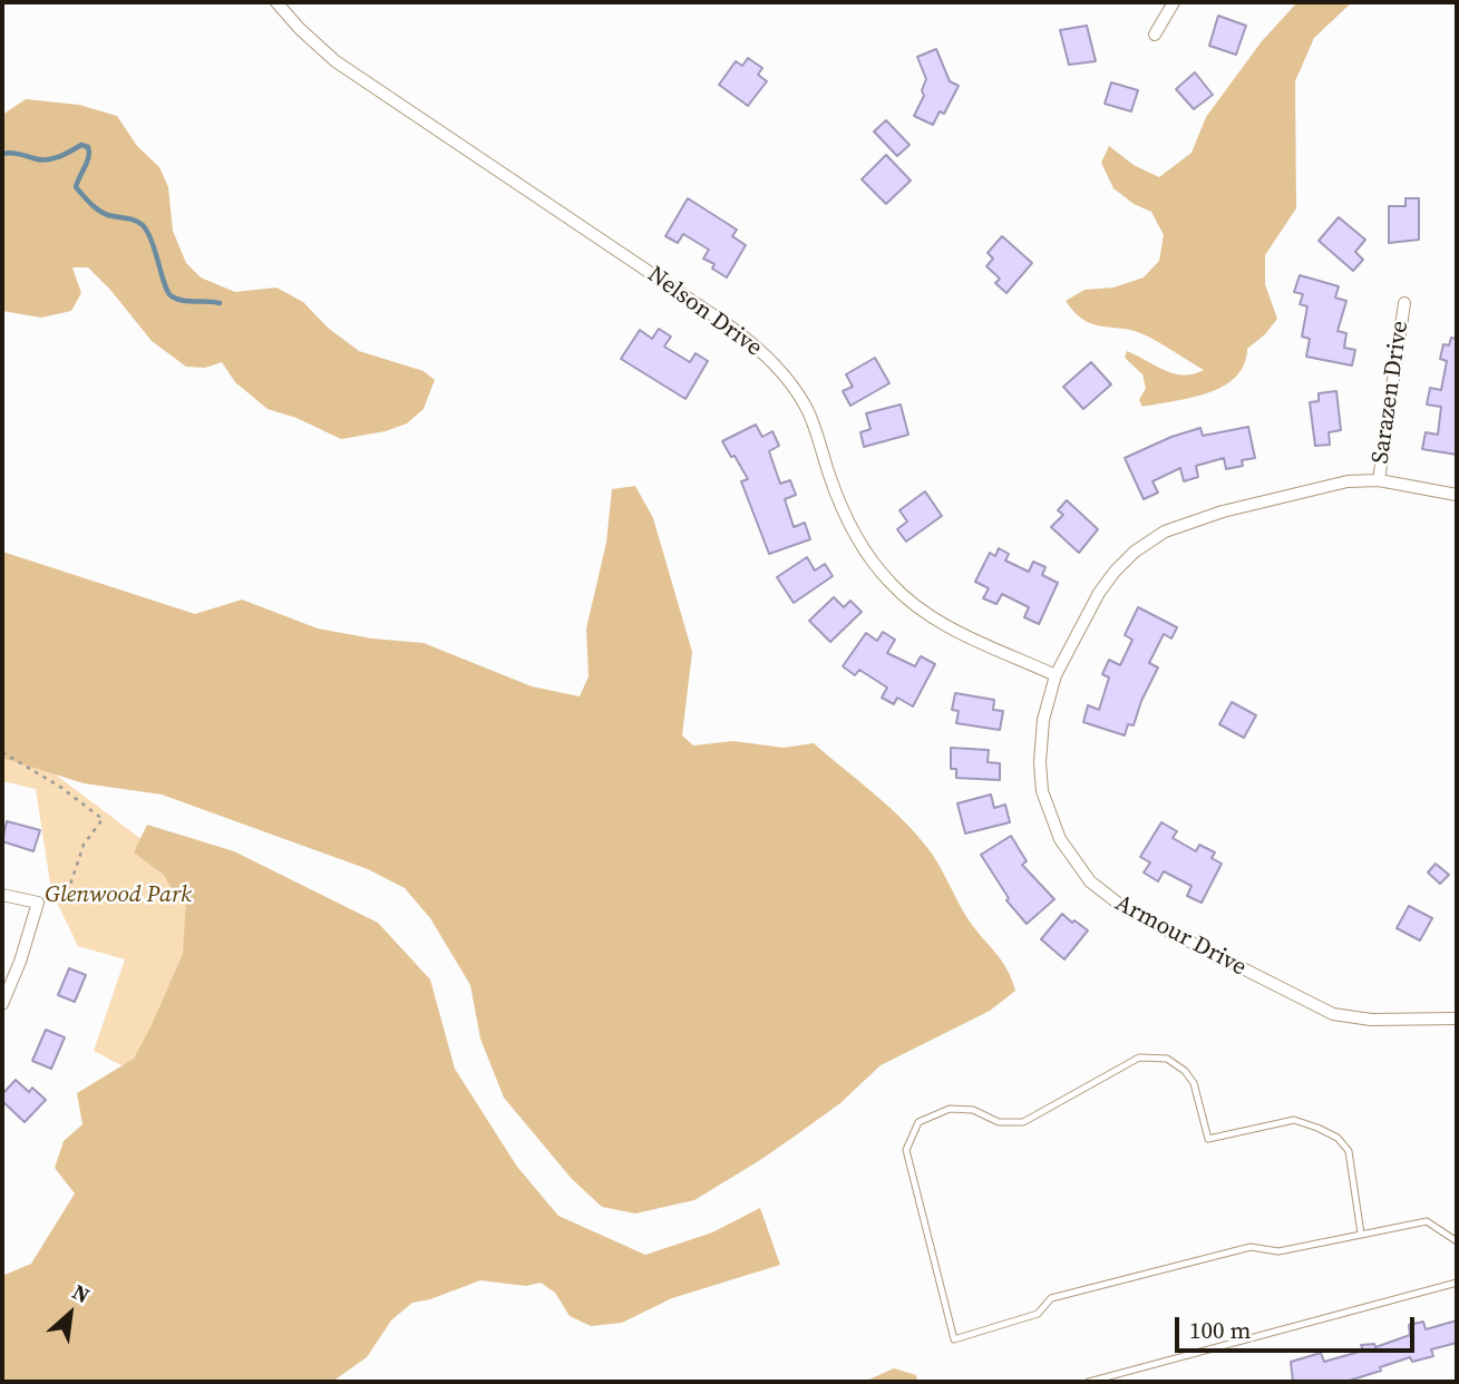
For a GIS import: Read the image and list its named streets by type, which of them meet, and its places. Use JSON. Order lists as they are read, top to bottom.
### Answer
{
  "streets": {
    "street": ["Nelson Drive", "Sarazen Drive", "Armour Drive"]
  },
  "crossings": [
    ["Nelson Drive", "Armour Drive"],
    ["Sarazen Drive", "Armour Drive"]
  ],
  "parks": ["Glenwood Park"],
  "scale_bar": "100 m",
  "north": "top right"
}
